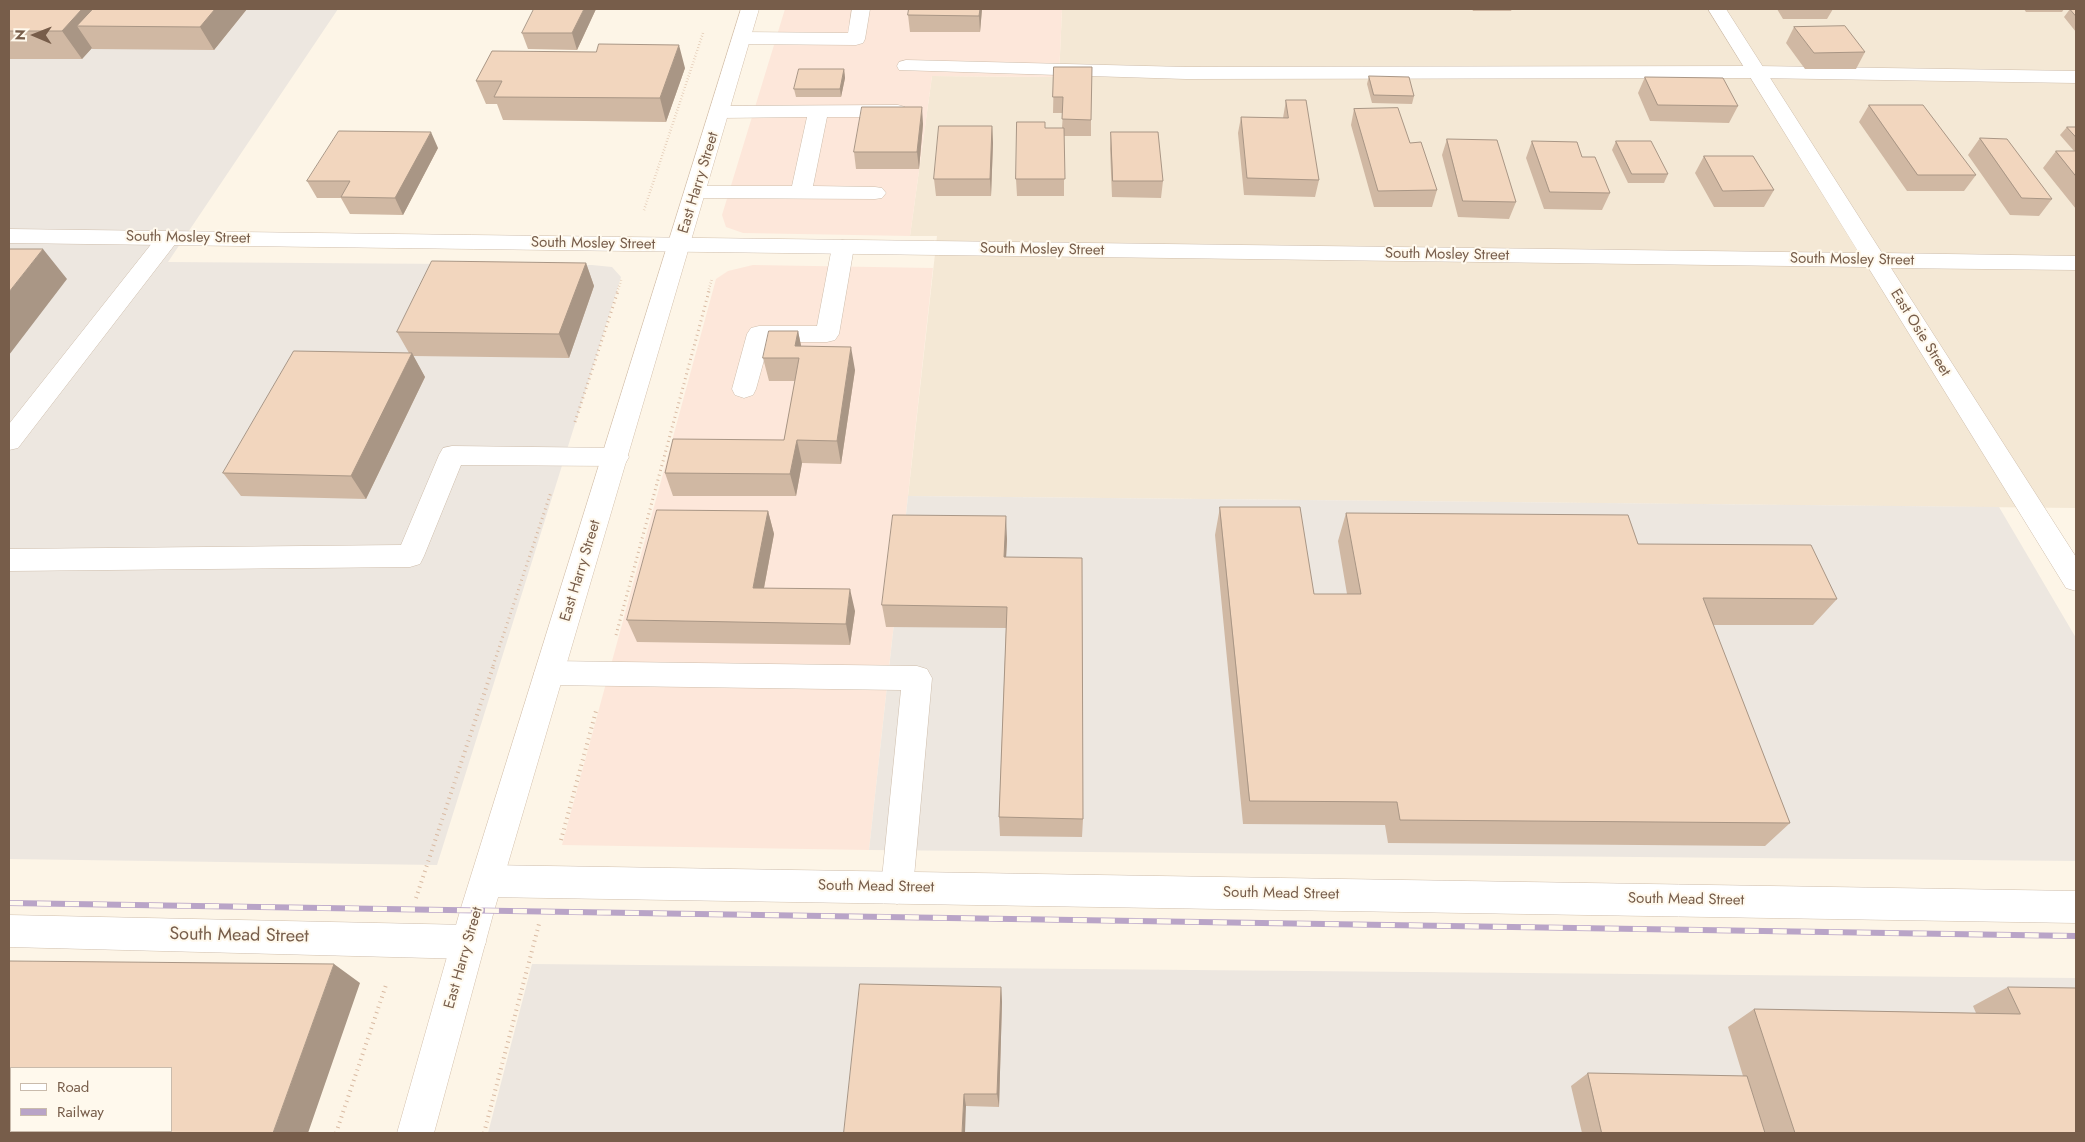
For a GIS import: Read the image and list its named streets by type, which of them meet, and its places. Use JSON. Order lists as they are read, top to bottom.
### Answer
{
  "streets": {
    "street": [
      "East Harry Street",
      "South Mosley Street",
      "East Osie Street",
      "South Mead Street"
    ]
  },
  "crossings": [
    ["East Harry Street", "South Mosley Street"],
    ["East Harry Street", "South Mead Street"],
    ["South Mosley Street", "East Osie Street"]
  ],
  "legend": ["Road", "Railway"],
  "north": "left"
}
